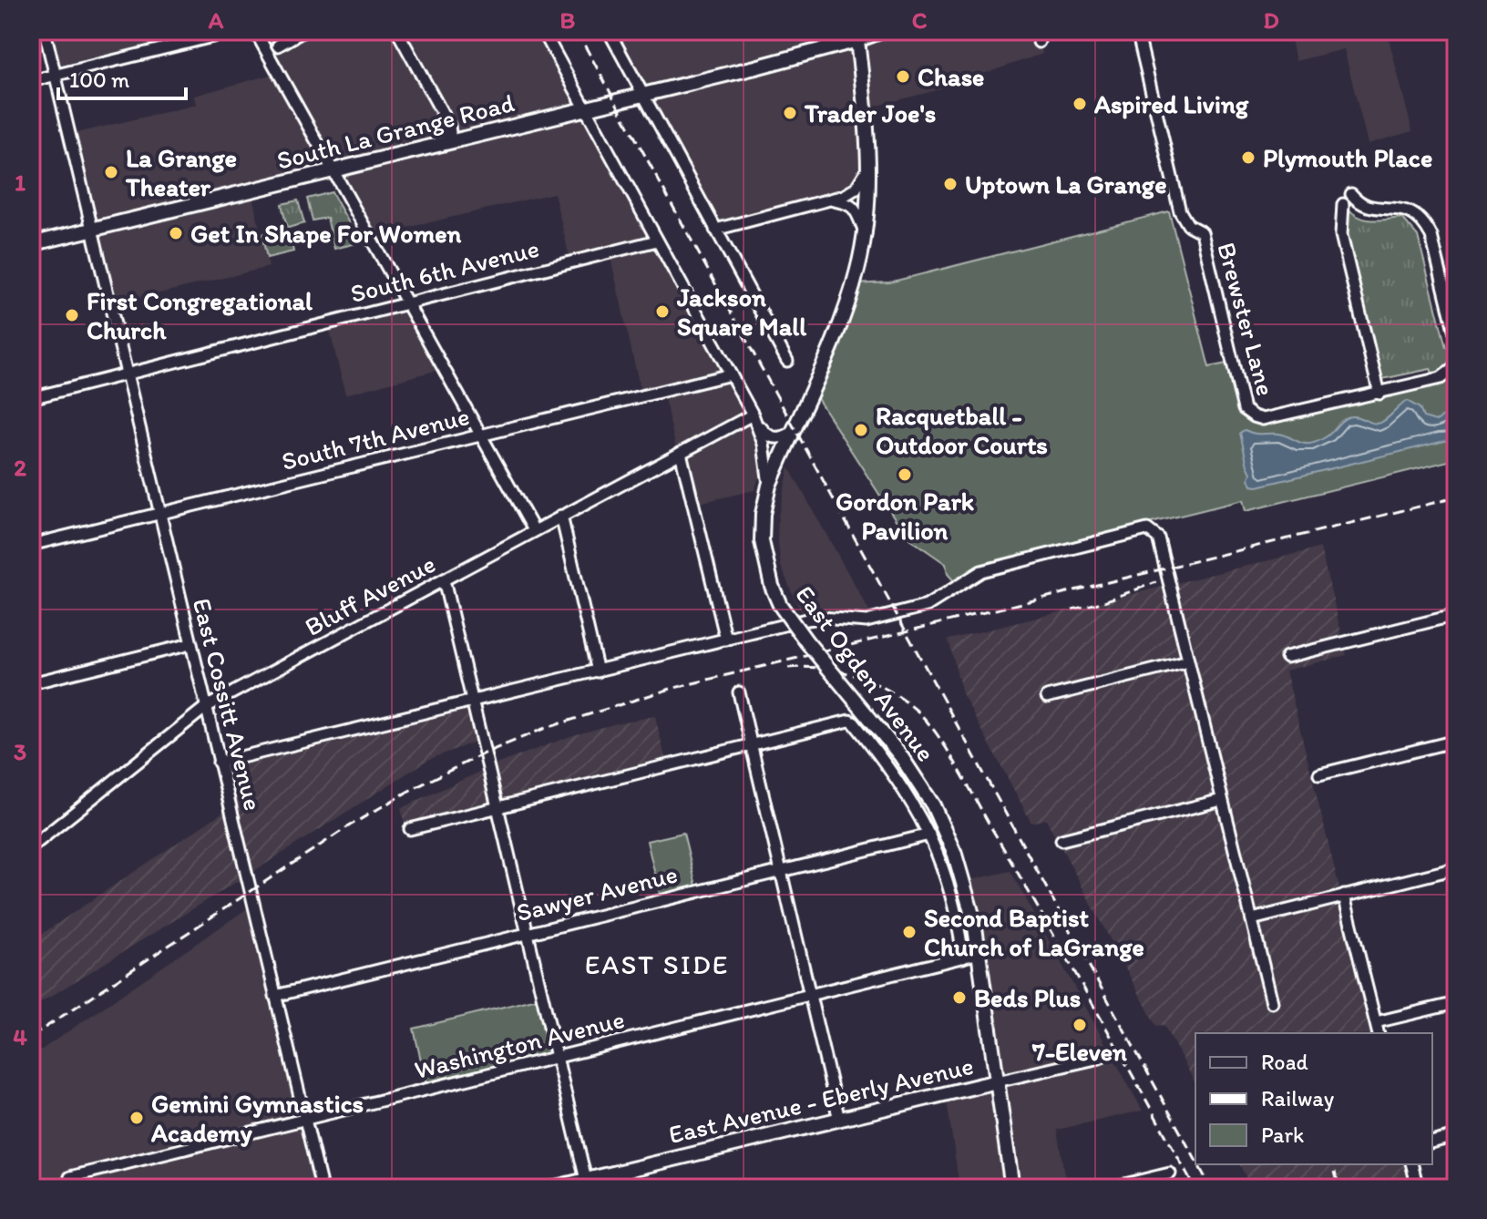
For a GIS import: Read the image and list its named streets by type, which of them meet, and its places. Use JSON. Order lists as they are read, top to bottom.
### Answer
{
  "streets": {
    "main road": ["South La Grange Road", "East Ogden Avenue", "East Avenue - Eberly Avenue"],
    "street": [
      "South 6th Avenue",
      "Brewster Lane",
      "South 7th Avenue",
      "Bluff Avenue",
      "East Cossitt Avenue",
      "Sawyer Avenue",
      "Washington Avenue"
    ]
  },
  "crossings": [
    ["South La Grange Road", "East Ogden Avenue"],
    ["South La Grange Road", "East Cossitt Avenue"],
    ["South 6th Avenue", "East Cossitt Avenue"],
    ["South 7th Avenue", "East Cossitt Avenue"],
    ["Bluff Avenue", "East Cossitt Avenue"],
    ["East Ogden Avenue", "Washington Avenue"],
    ["East Ogden Avenue", "East Avenue - Eberly Avenue"],
    ["East Cossitt Avenue", "Sawyer Avenue"],
    ["East Cossitt Avenue", "Washington Avenue"]
  ],
  "districts": ["EAST SIDE"],
  "places": [
    "Chase",
    "Aspired Living",
    "Trader Joe's",
    "Plymouth Place",
    "La Grange Theater",
    "Uptown La Grange",
    "Get In Shape For Women",
    "Jackson Square Mall",
    "First Congregational Church",
    "Racquetball - Outdoor Courts",
    "Gordon Park Pavilion",
    "Second Baptist Church of LaGrange",
    "Beds Plus",
    "7-Eleven",
    "Gemini Gymnastics Academy"
  ],
  "legend": ["Road", "Railway", "Park"],
  "scale_bar": "100 m",
  "grid": {
    "columns": [
      "A",
      "B",
      "C",
      "D"
    ],
    "rows": [
      "1",
      "2",
      "3",
      "4"
    ]
  }
}
